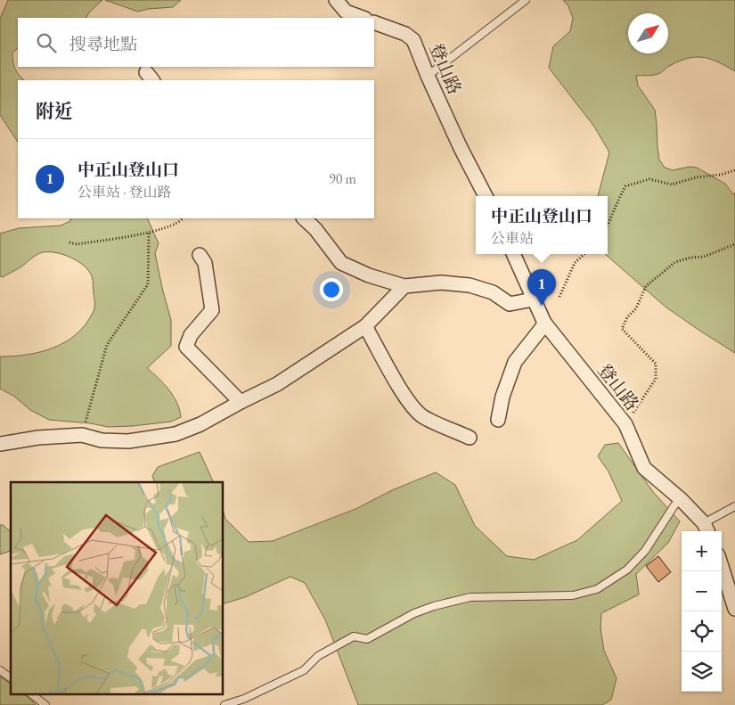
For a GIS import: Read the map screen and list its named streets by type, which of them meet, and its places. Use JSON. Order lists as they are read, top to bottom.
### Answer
{
  "streets": {
    "street": ["登山路"]
  },
  "north": "top right",
  "page": {
    "search": "搜尋地點",
    "heading": "附近",
    "list": [
      {
        "mark": "1",
        "name": "中正山登山口",
        "note": "公車站 · 登山路",
        "value": "90 m"
      }
    ],
    "popup": ["中正山登山口", "公車站"],
    "pins": "1",
    "map_buttons": ["+", "−"]
  }
}
